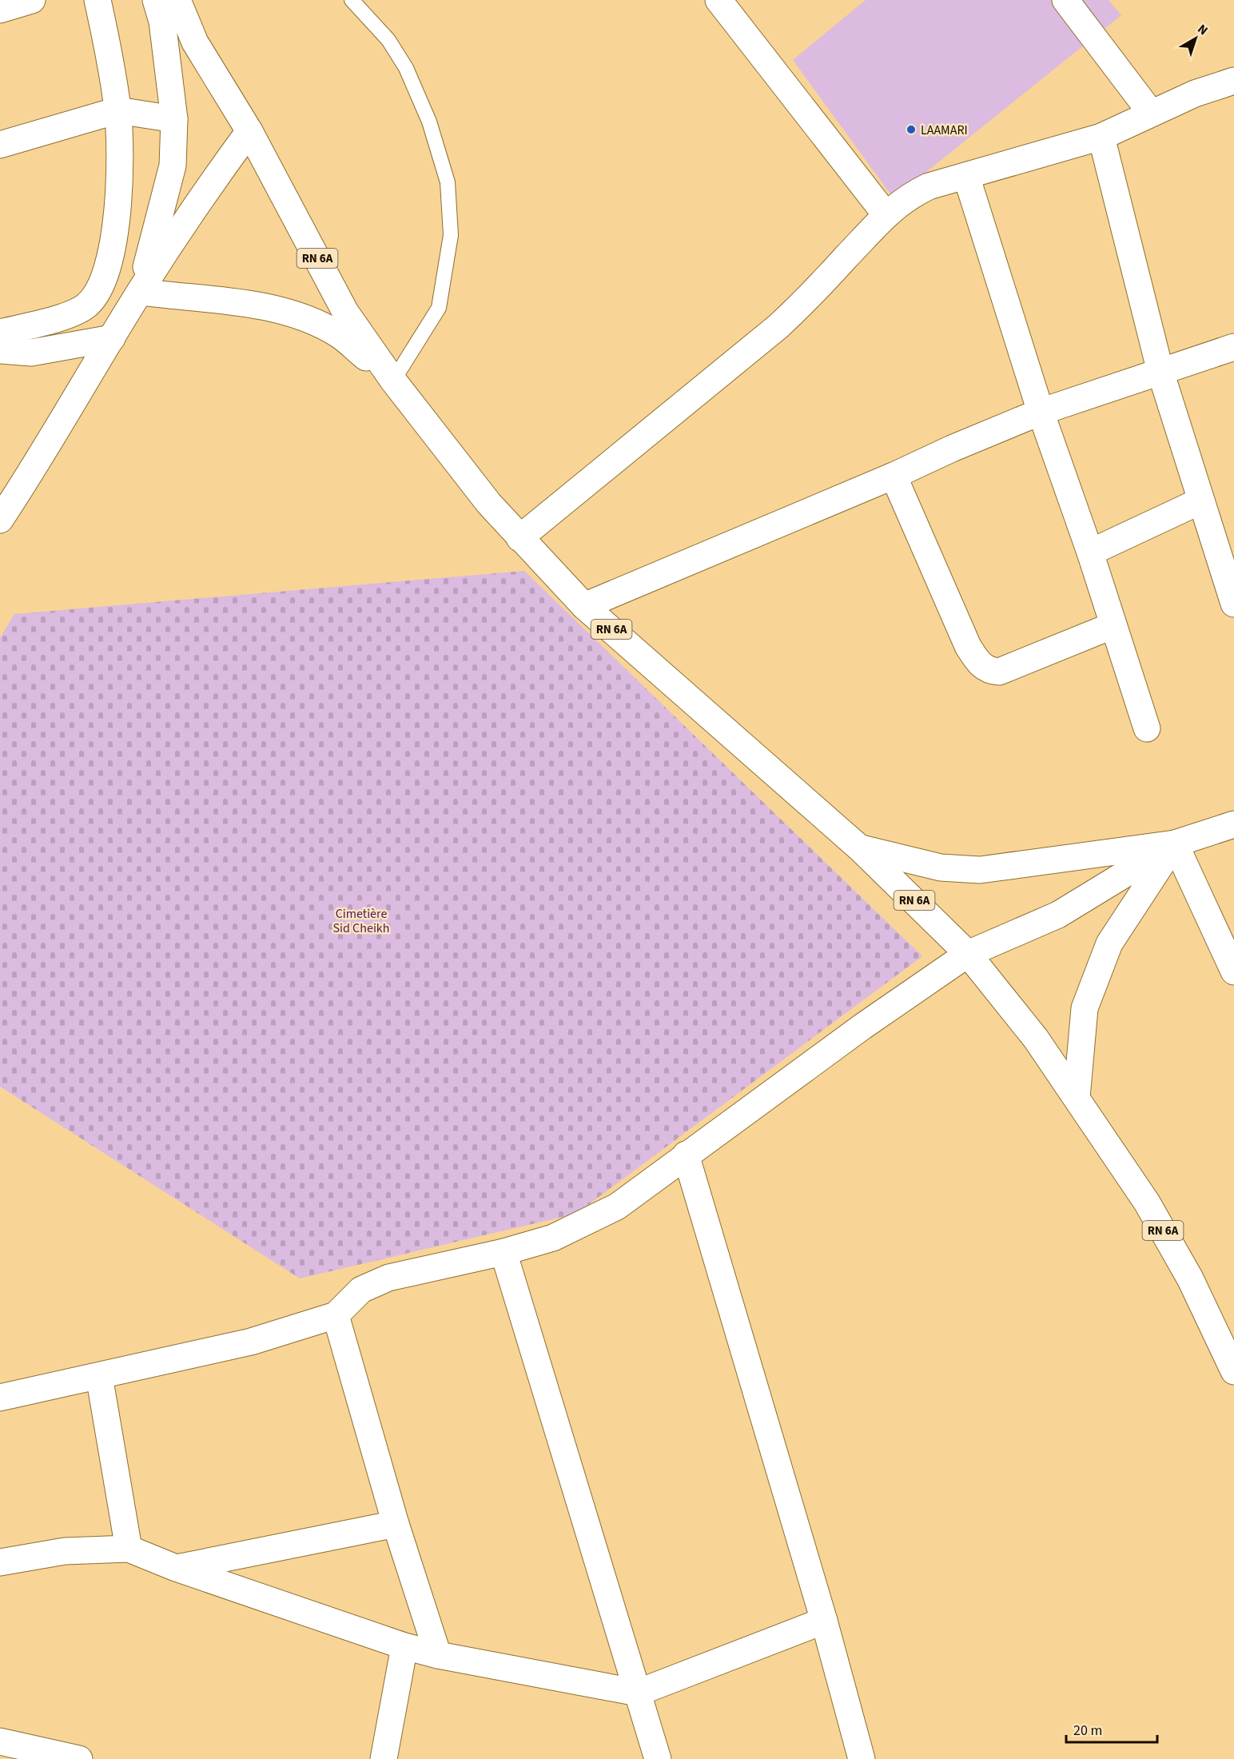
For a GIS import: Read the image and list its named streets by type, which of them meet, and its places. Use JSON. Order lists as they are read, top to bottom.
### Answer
{
  "streets": {
    "street": ["RN 6A"]
  },
  "parks": ["Cimetière Sid Cheikh"],
  "places": ["LAAMARI"],
  "scale_bar": "20 m",
  "north": "top right"
}
